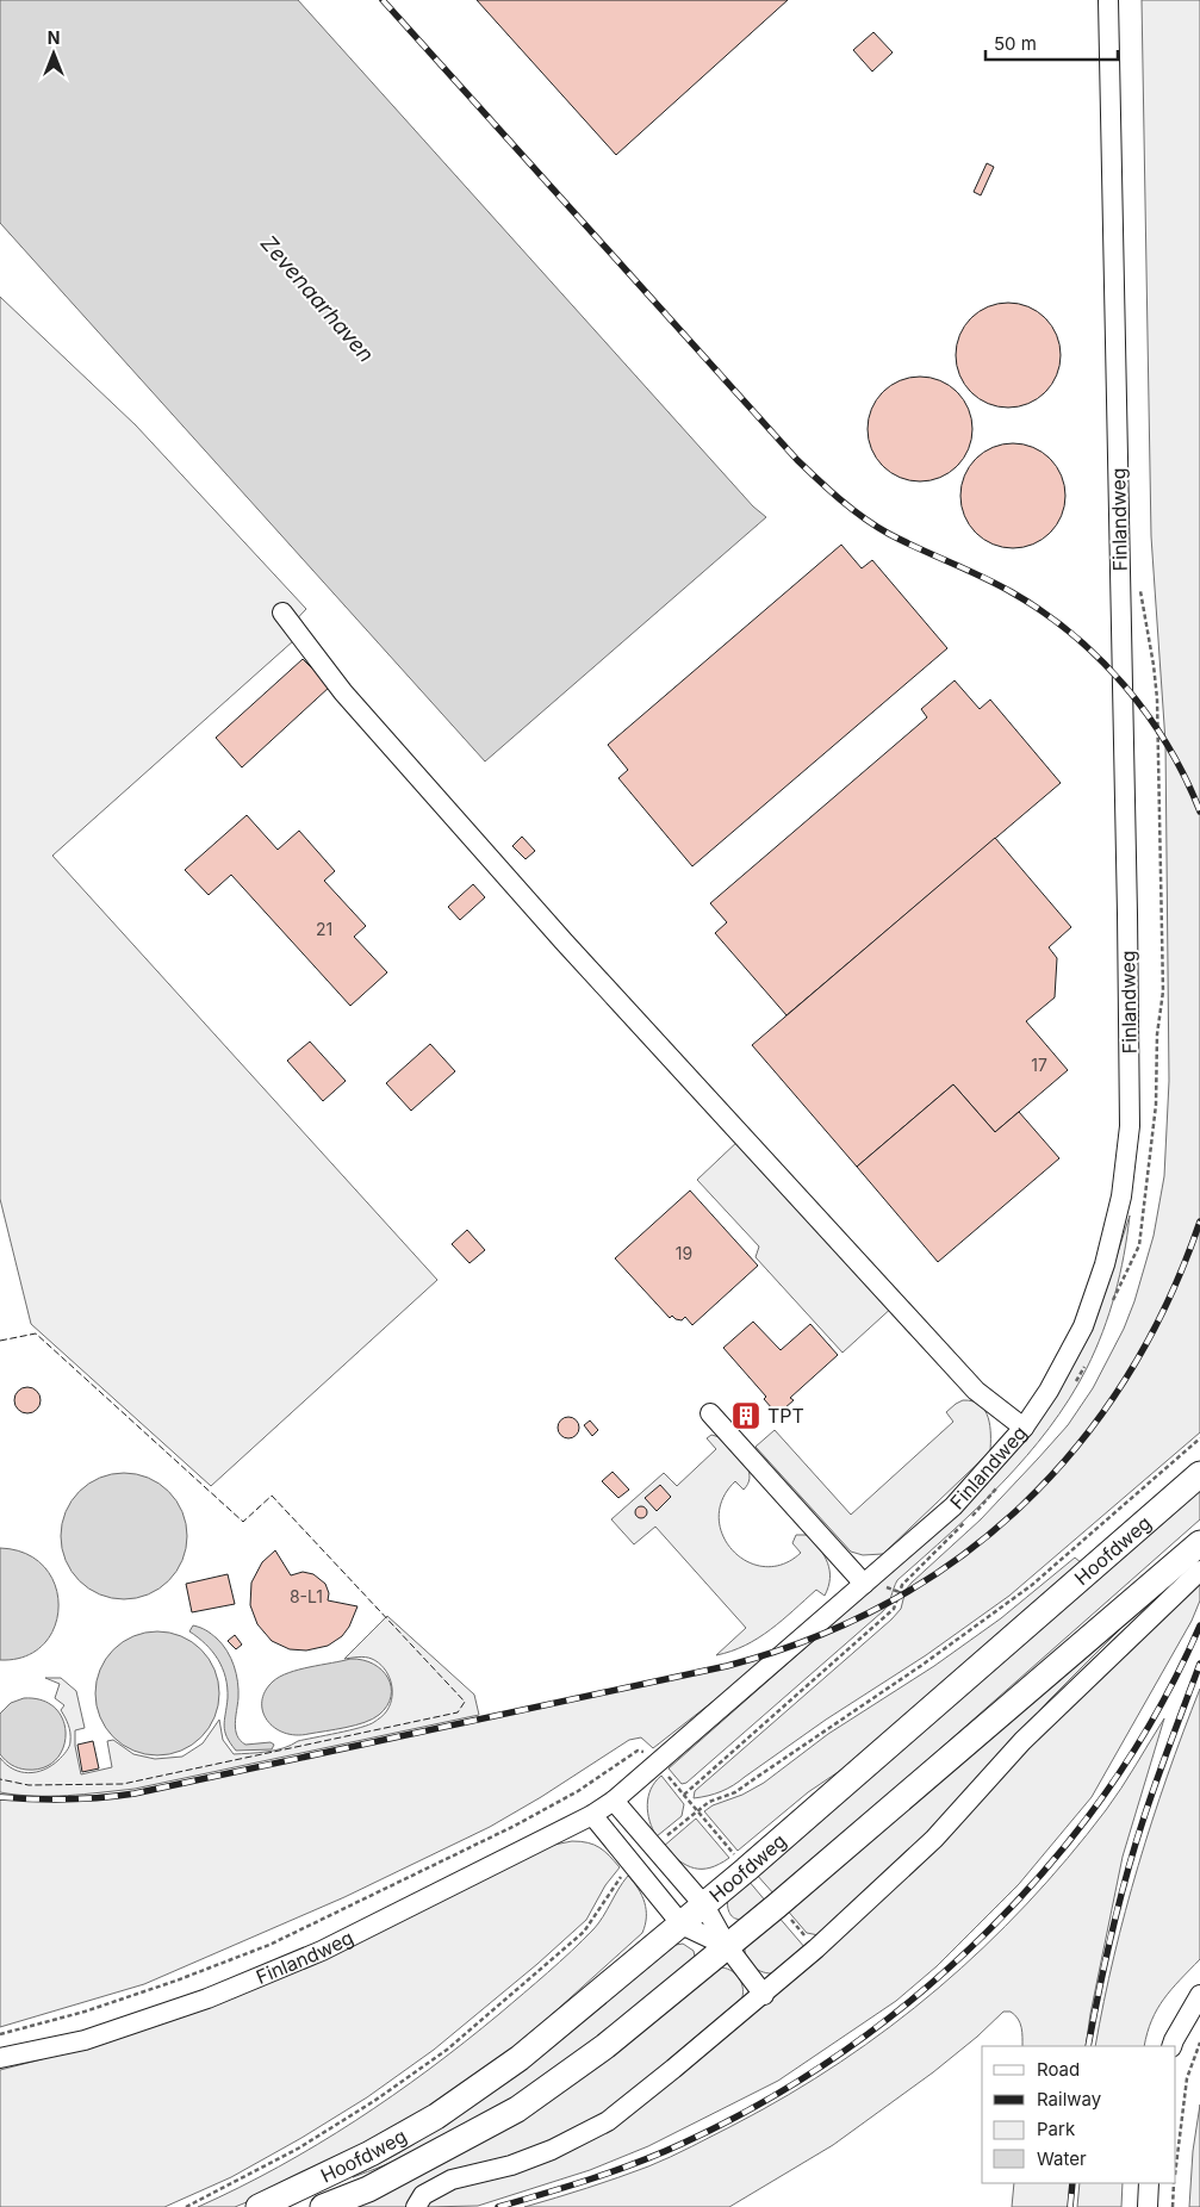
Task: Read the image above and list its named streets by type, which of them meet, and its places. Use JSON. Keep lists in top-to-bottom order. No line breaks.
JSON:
{"streets":{"main road":["Hoofdweg"],"street":["Finlandweg"]},"water":["Zevenaarhaven"],"places":{"building":["TPT"]},"house_numbers":["21","17","19","8-L1"],"legend":["Road","Railway","Park","Water"],"scale_bar":"50 m","north":"top"}
